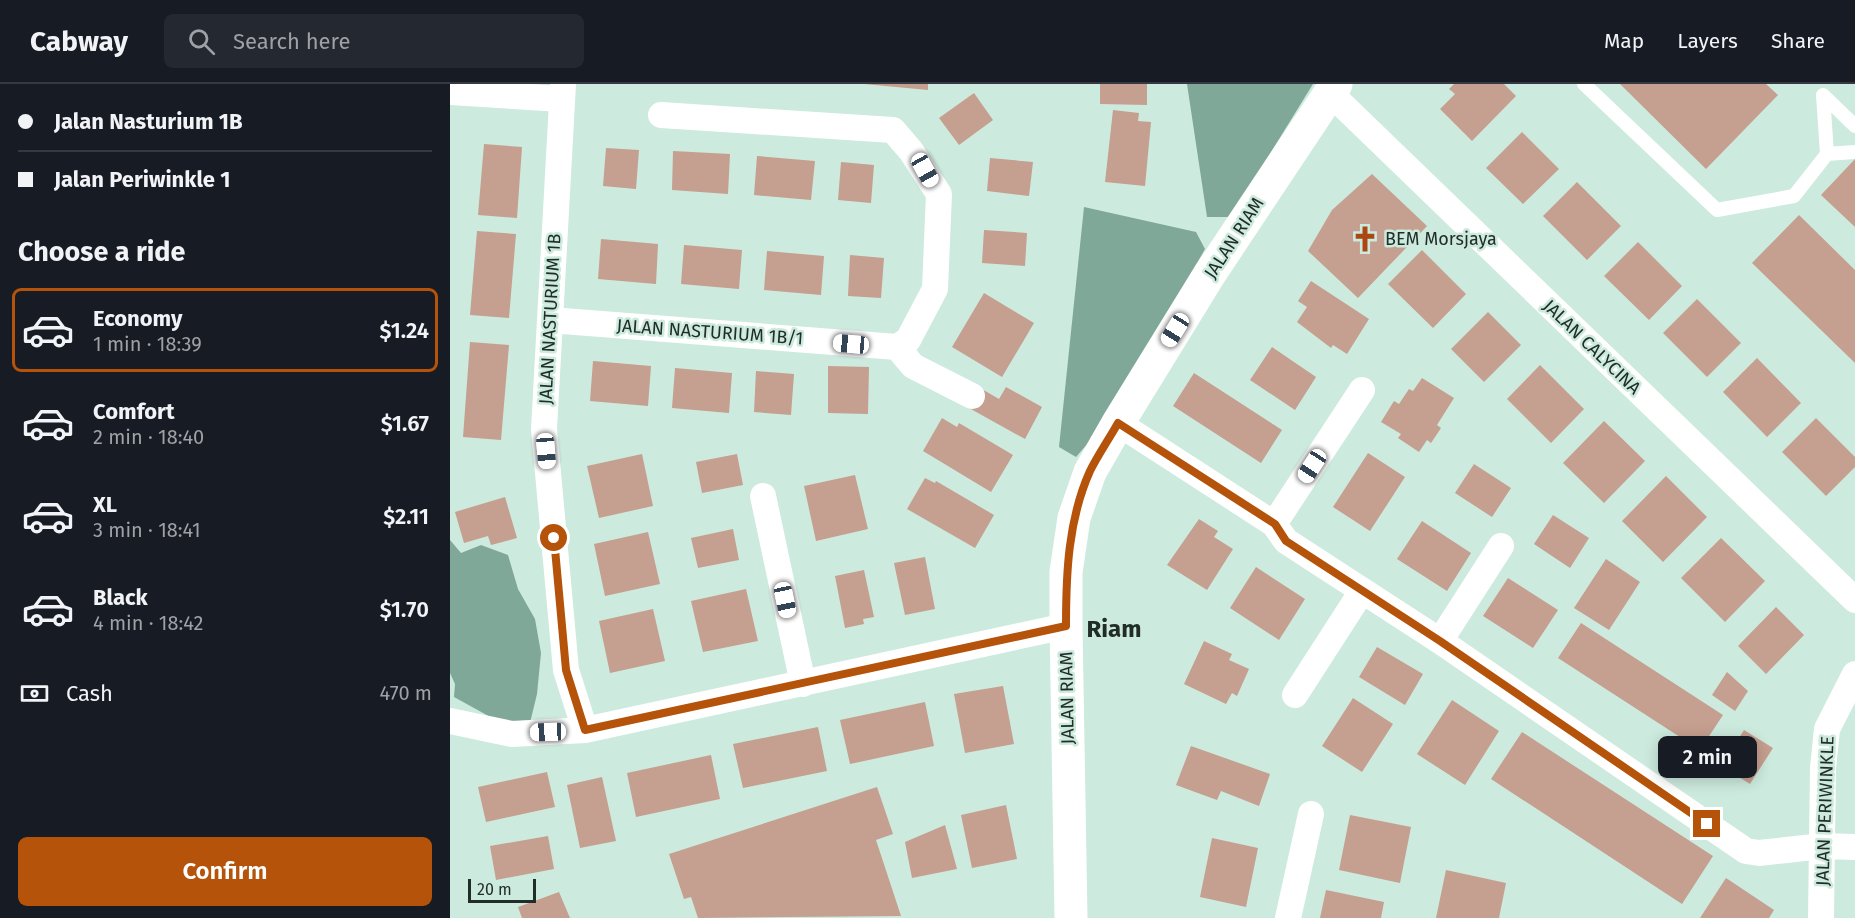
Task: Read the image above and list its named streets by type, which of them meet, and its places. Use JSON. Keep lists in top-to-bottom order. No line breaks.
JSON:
{"streets":{"main road":["JALAN RIAM"],"street":["JALAN NASTURIUM 1B","JALAN NASTURIUM 1B/1","JALAN CALYCINA","JALAN PERIWINKLE"]},"crossings":[["JALAN RIAM","JALAN CALYCINA"],["JALAN NASTURIUM 1B","JALAN NASTURIUM 1B/1"]],"districts":["Riam"],"places":{"church":["BEM Morsjaya"]},"scale_bar":"20 m","page":{"header":"Cabway","search":"Search here","nav":["Map","Layers","Share"],"banner":["Jalan Nasturium 1B","Jalan Periwinkle 1"],"heading":"Choose a ride","list":[{"name":"Economy","note":"1 min · 18:39","value":"$1.24"},{"name":"Comfort","note":"2 min · 18:40","value":"$1.67"},{"name":"XL","note":"3 min · 18:41","value":"$2.11"},{"name":"Black","note":"4 min · 18:42","value":"$1.70"}],"pay":["Cash","470 m"],"bubble":"2 min","buttons":"Confirm","scale":"20 m"}}
